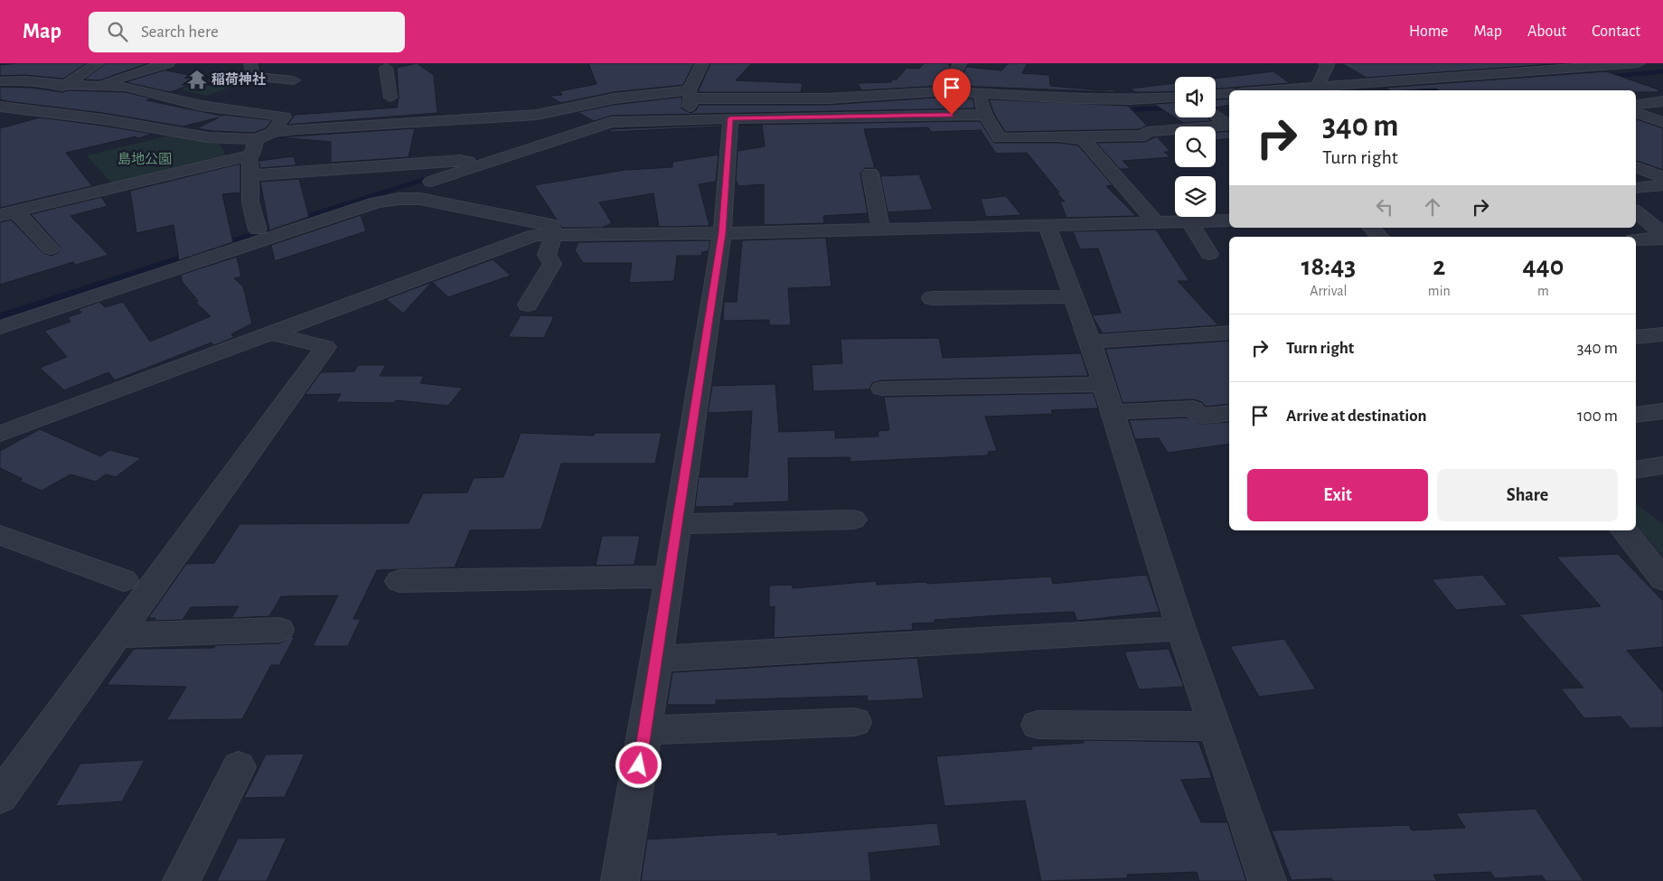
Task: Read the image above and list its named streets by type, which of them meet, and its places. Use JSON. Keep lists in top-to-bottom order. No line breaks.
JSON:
{"parks":["島地公園"],"places":{"temple":["稲荷神社"]},"page":{"header":"Map","search":"Search here","nav":["Home","Map","About","Contact"],"turn":["340 m","Turn right"],"eta":["18:43","Arrival","2","min","440","m"],"list":[{"name":"Turn right","value":"340 m"},{"name":"Arrive at destination","value":"100 m"}],"buttons":["Exit","Share"]}}
